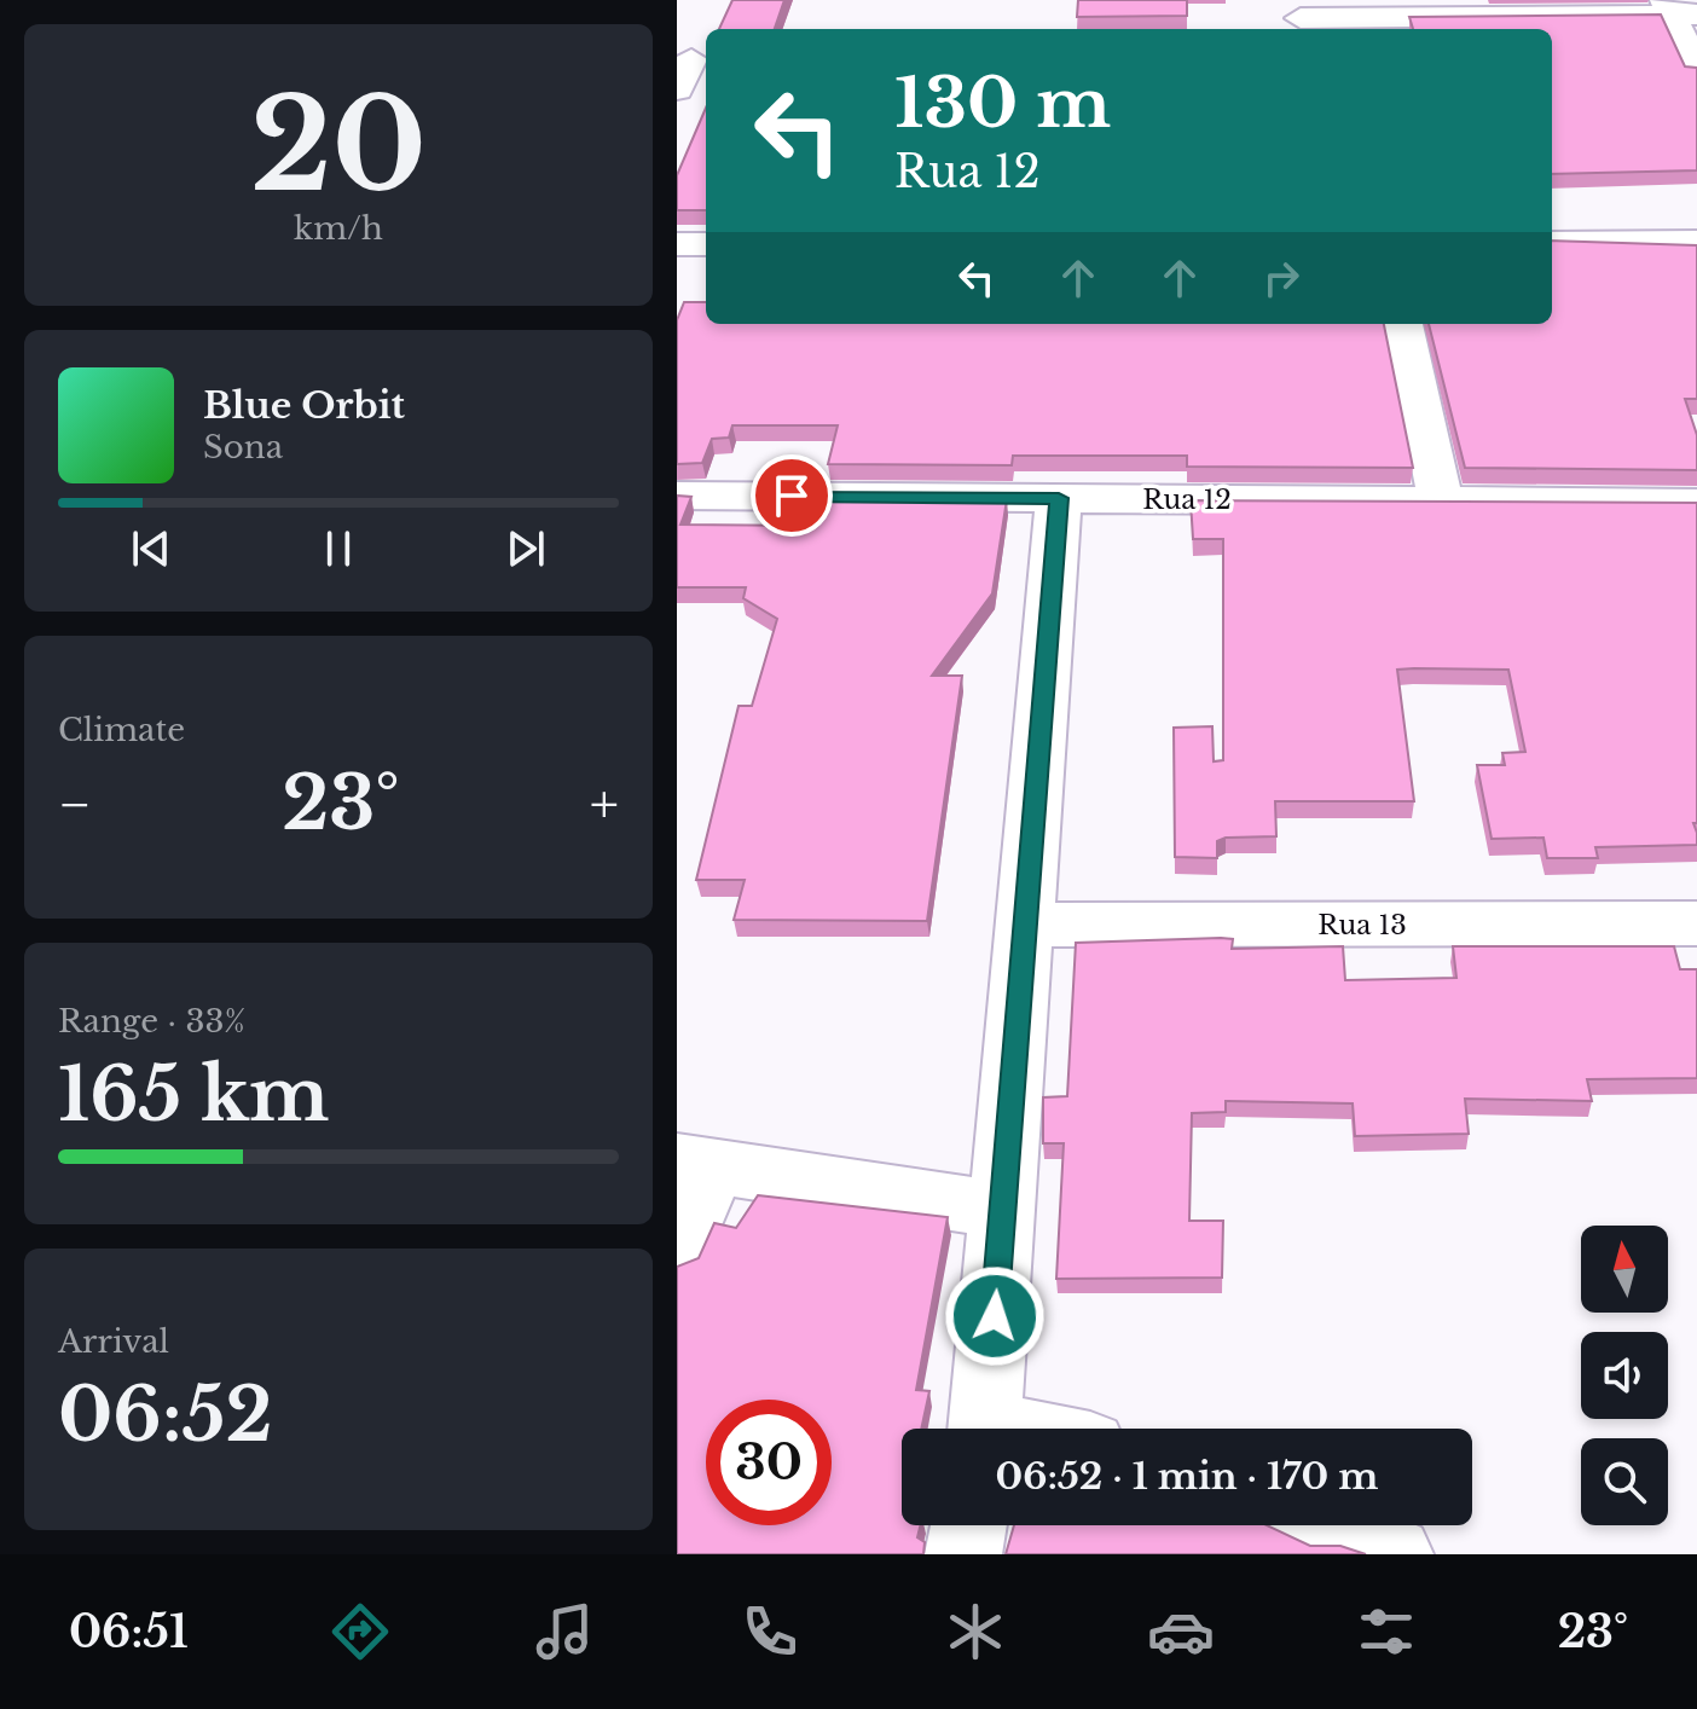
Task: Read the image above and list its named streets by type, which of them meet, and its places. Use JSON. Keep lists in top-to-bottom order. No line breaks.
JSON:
{"streets":{"street":["Rua 12","Rua 13"]},"north":"top","page":{"tile":[["20","km/h"],"Climate",["Range · 33%","165 km"],["Arrival","06:52"]],"turn":["130 m","Rua 12"],"song":["Blue Orbit","Sona"],"heat":["−","23°","+"],"limit":"30","trip":"06:52 · 1 min · 170 m","tabs":["06:51","23°"]}}
